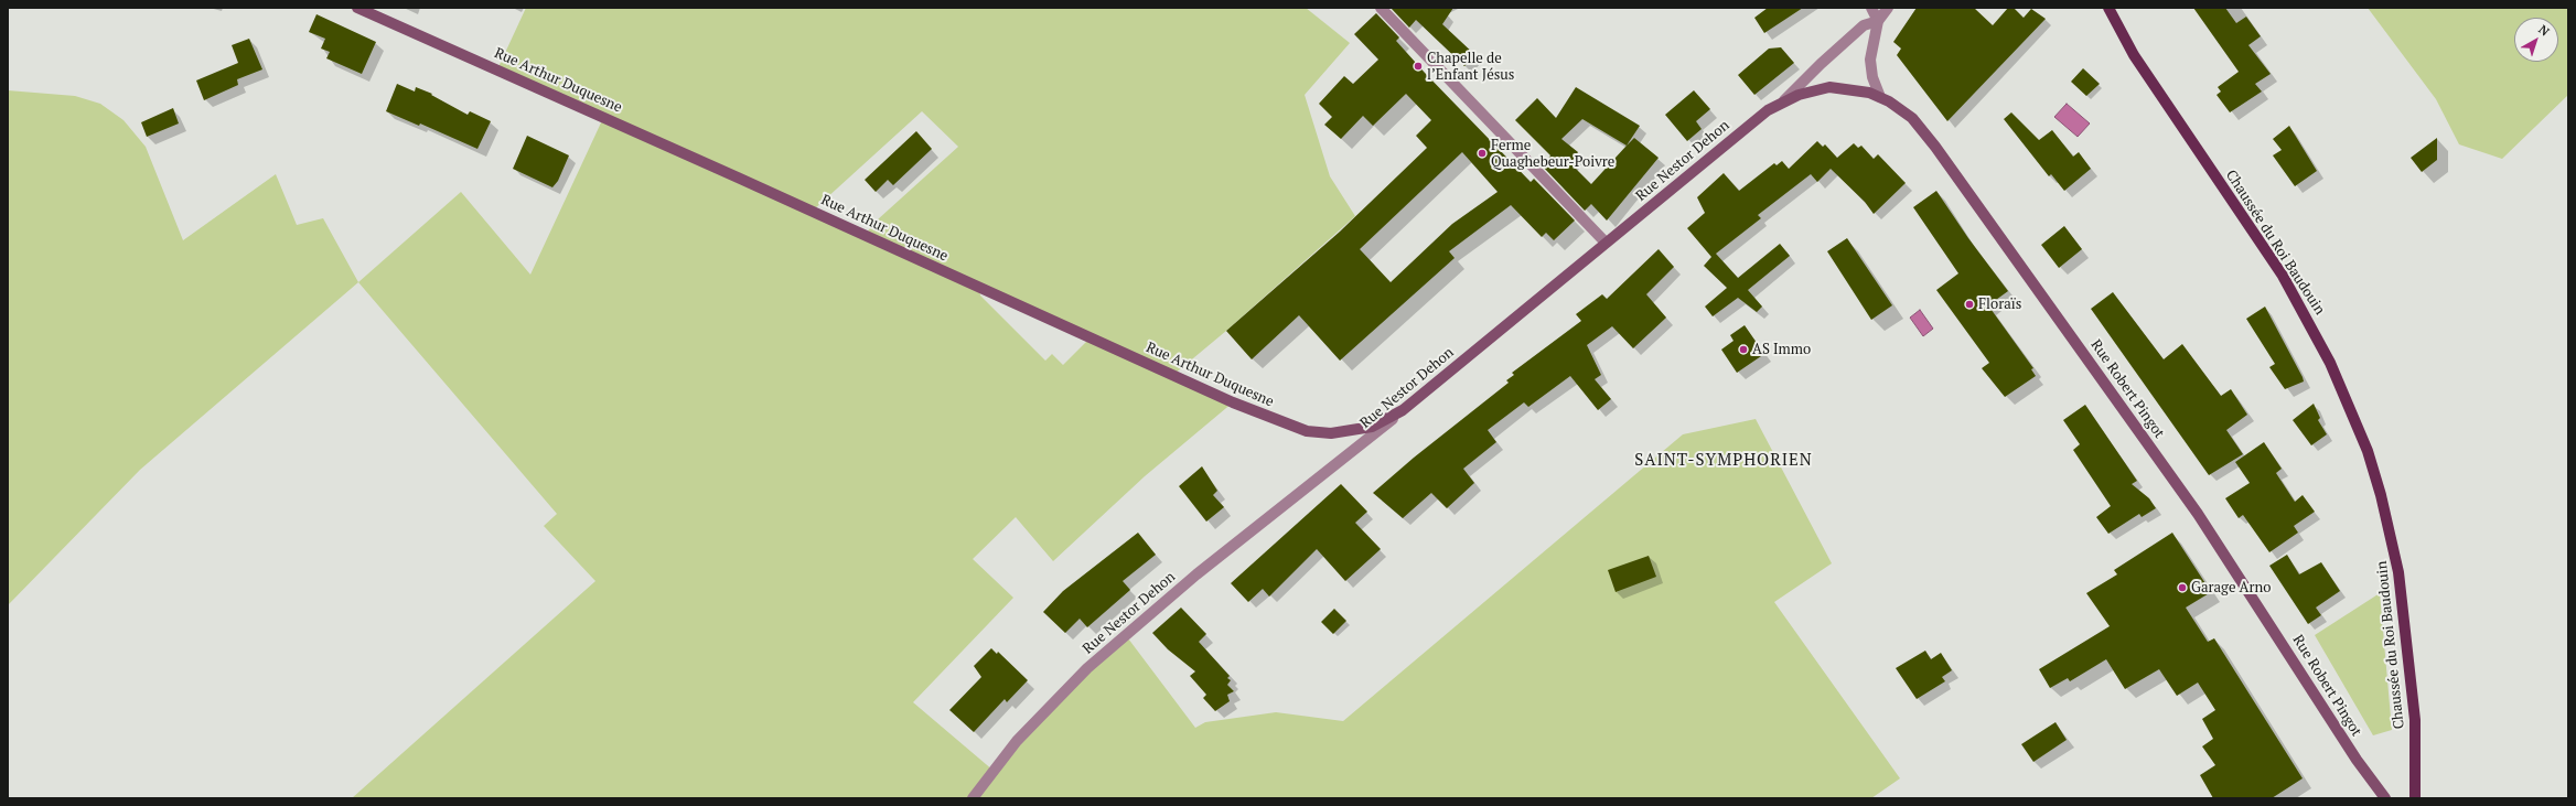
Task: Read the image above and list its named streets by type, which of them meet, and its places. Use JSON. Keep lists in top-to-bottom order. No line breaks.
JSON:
{"streets":{"main road":["Rue Arthur Duquesne","Rue Nestor Dehon","Chaussée du Roi Baudouin","Rue Robert Pingot"]},"crossings":[["Rue Arthur Duquesne","Rue Nestor Dehon"],["Rue Nestor Dehon","Rue Robert Pingot"]],"districts":["SAINT-SYMPHORIEN"],"places":["Chapelle de l’Enfant Jésus","Ferme Quaghebeur-Poivre","Floraïs","AS Immo","Garage Arno"],"north":"top right"}
